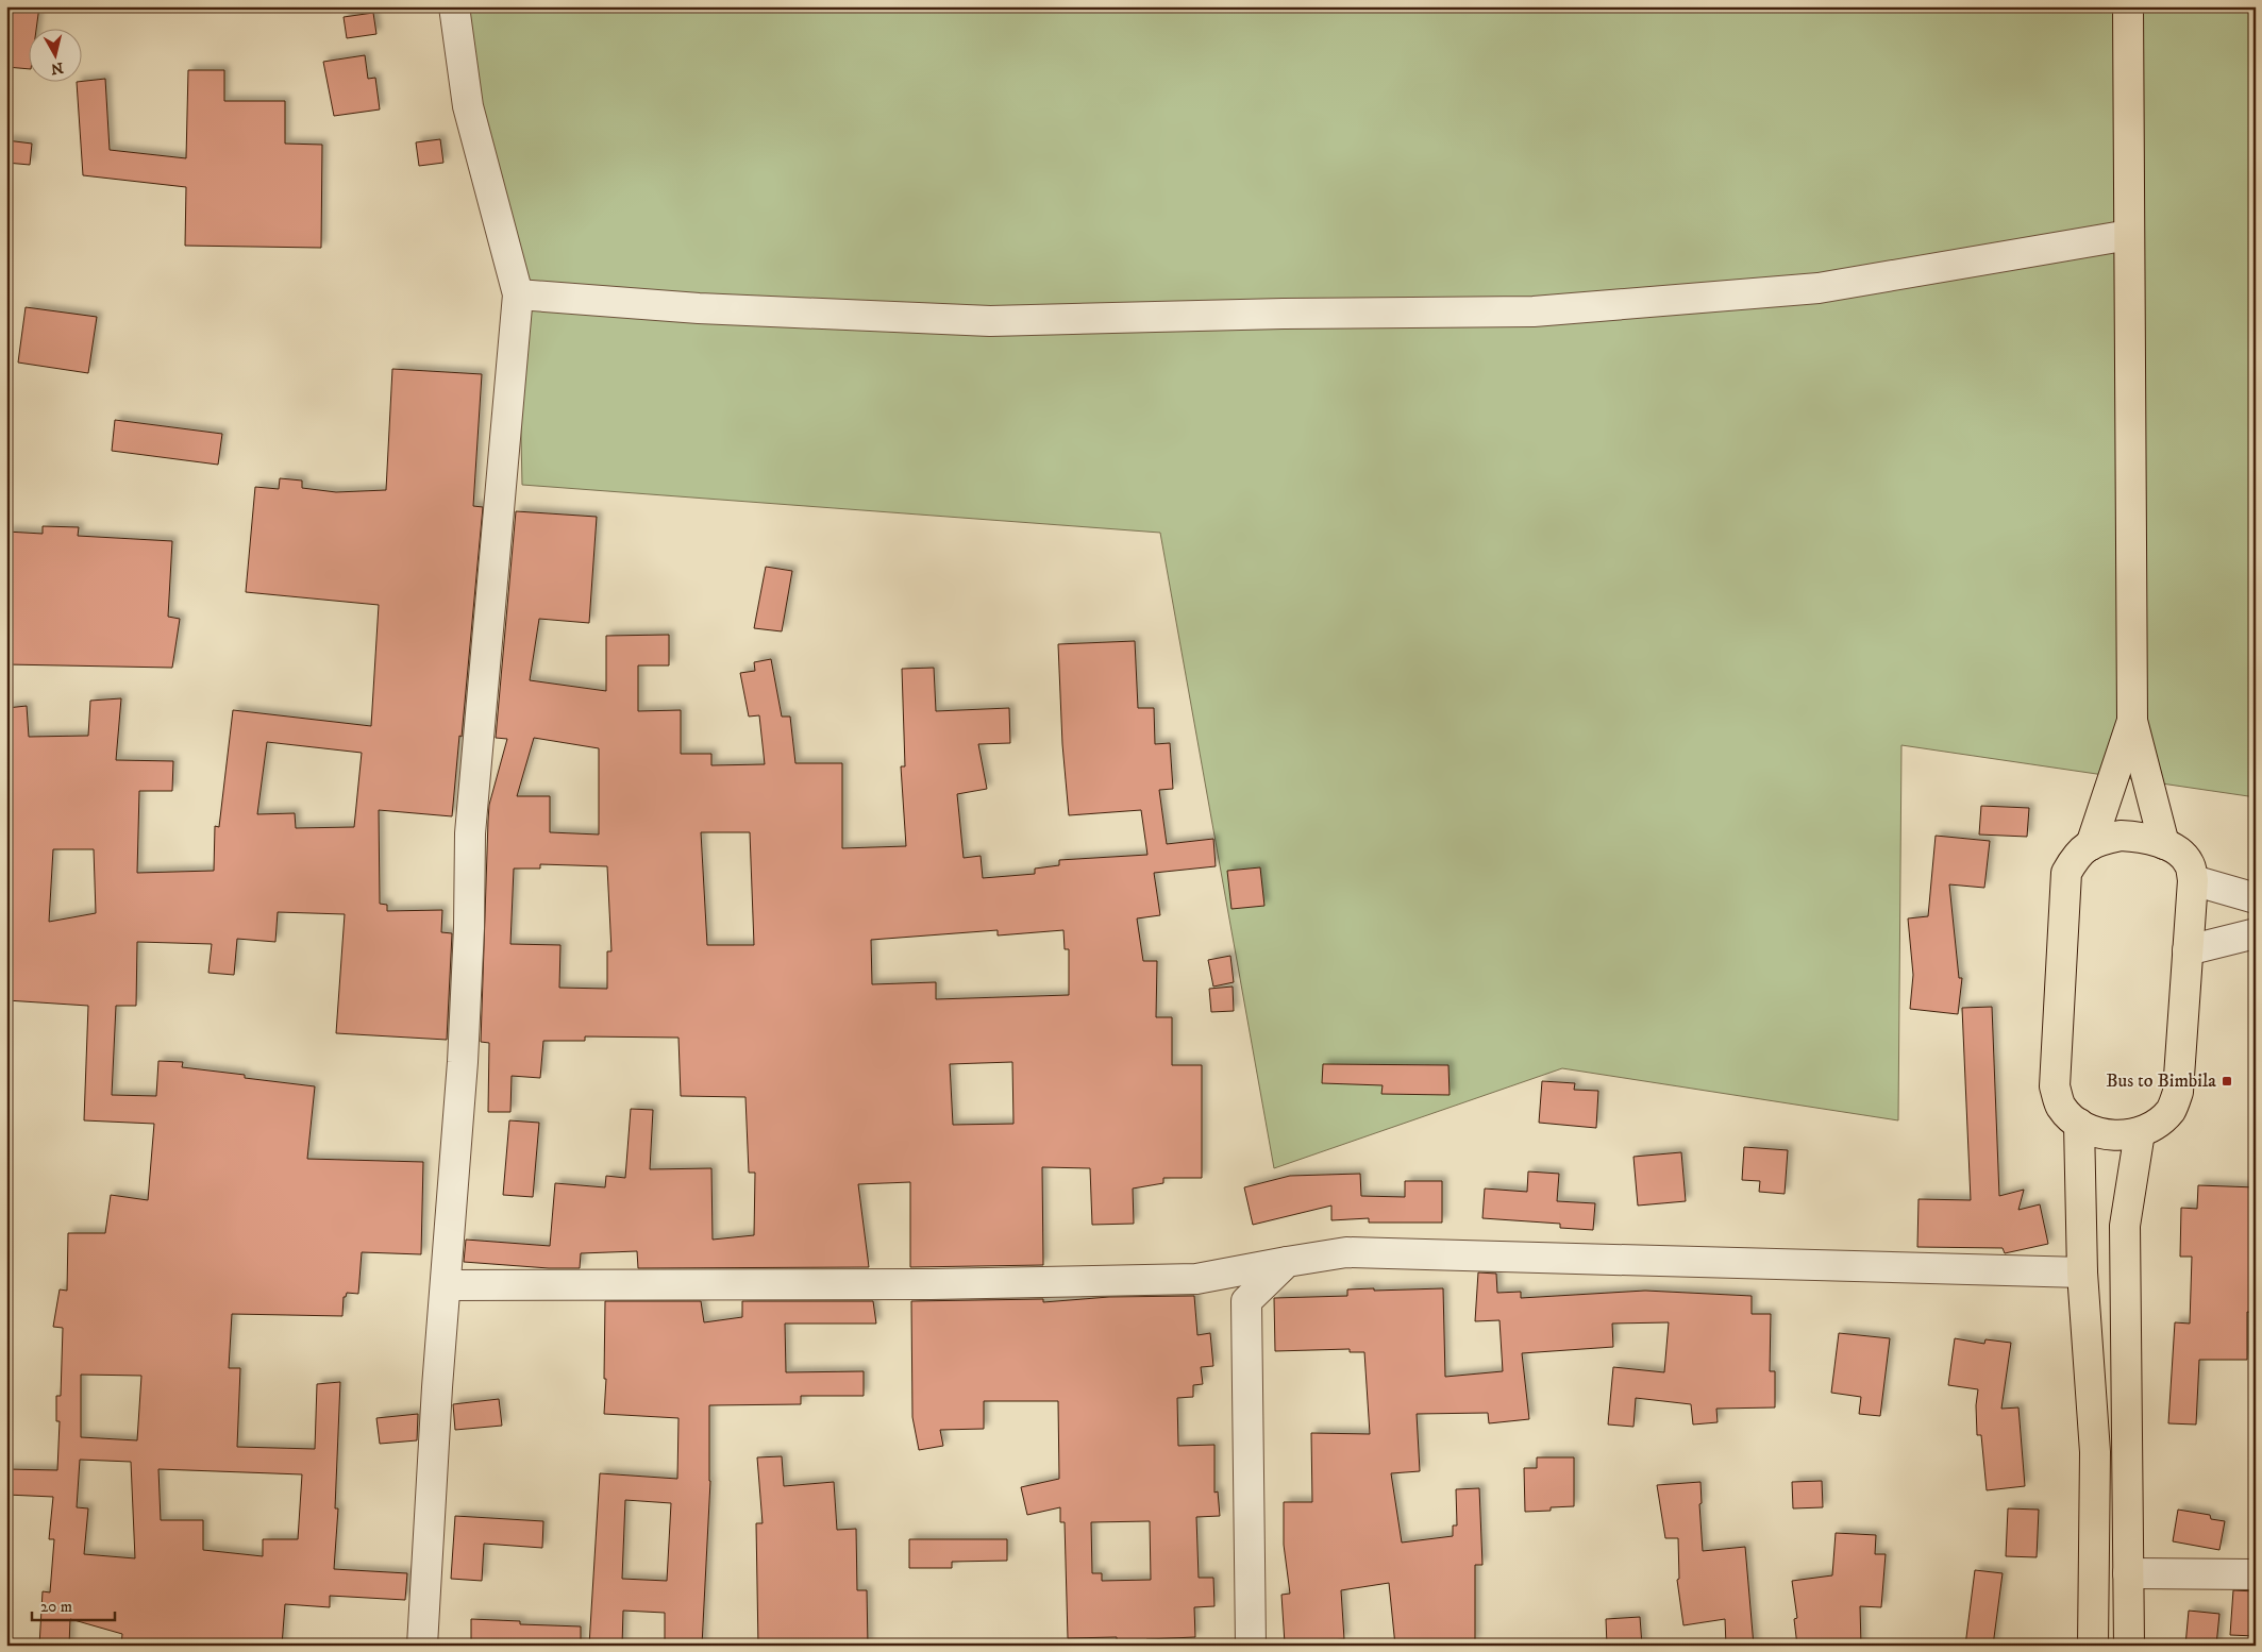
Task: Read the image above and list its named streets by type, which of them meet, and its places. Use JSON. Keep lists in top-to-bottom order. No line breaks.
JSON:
{"places":{"transit":["Bus to Bimbila"]},"scale_bar":"20 m","north":"bottom"}
